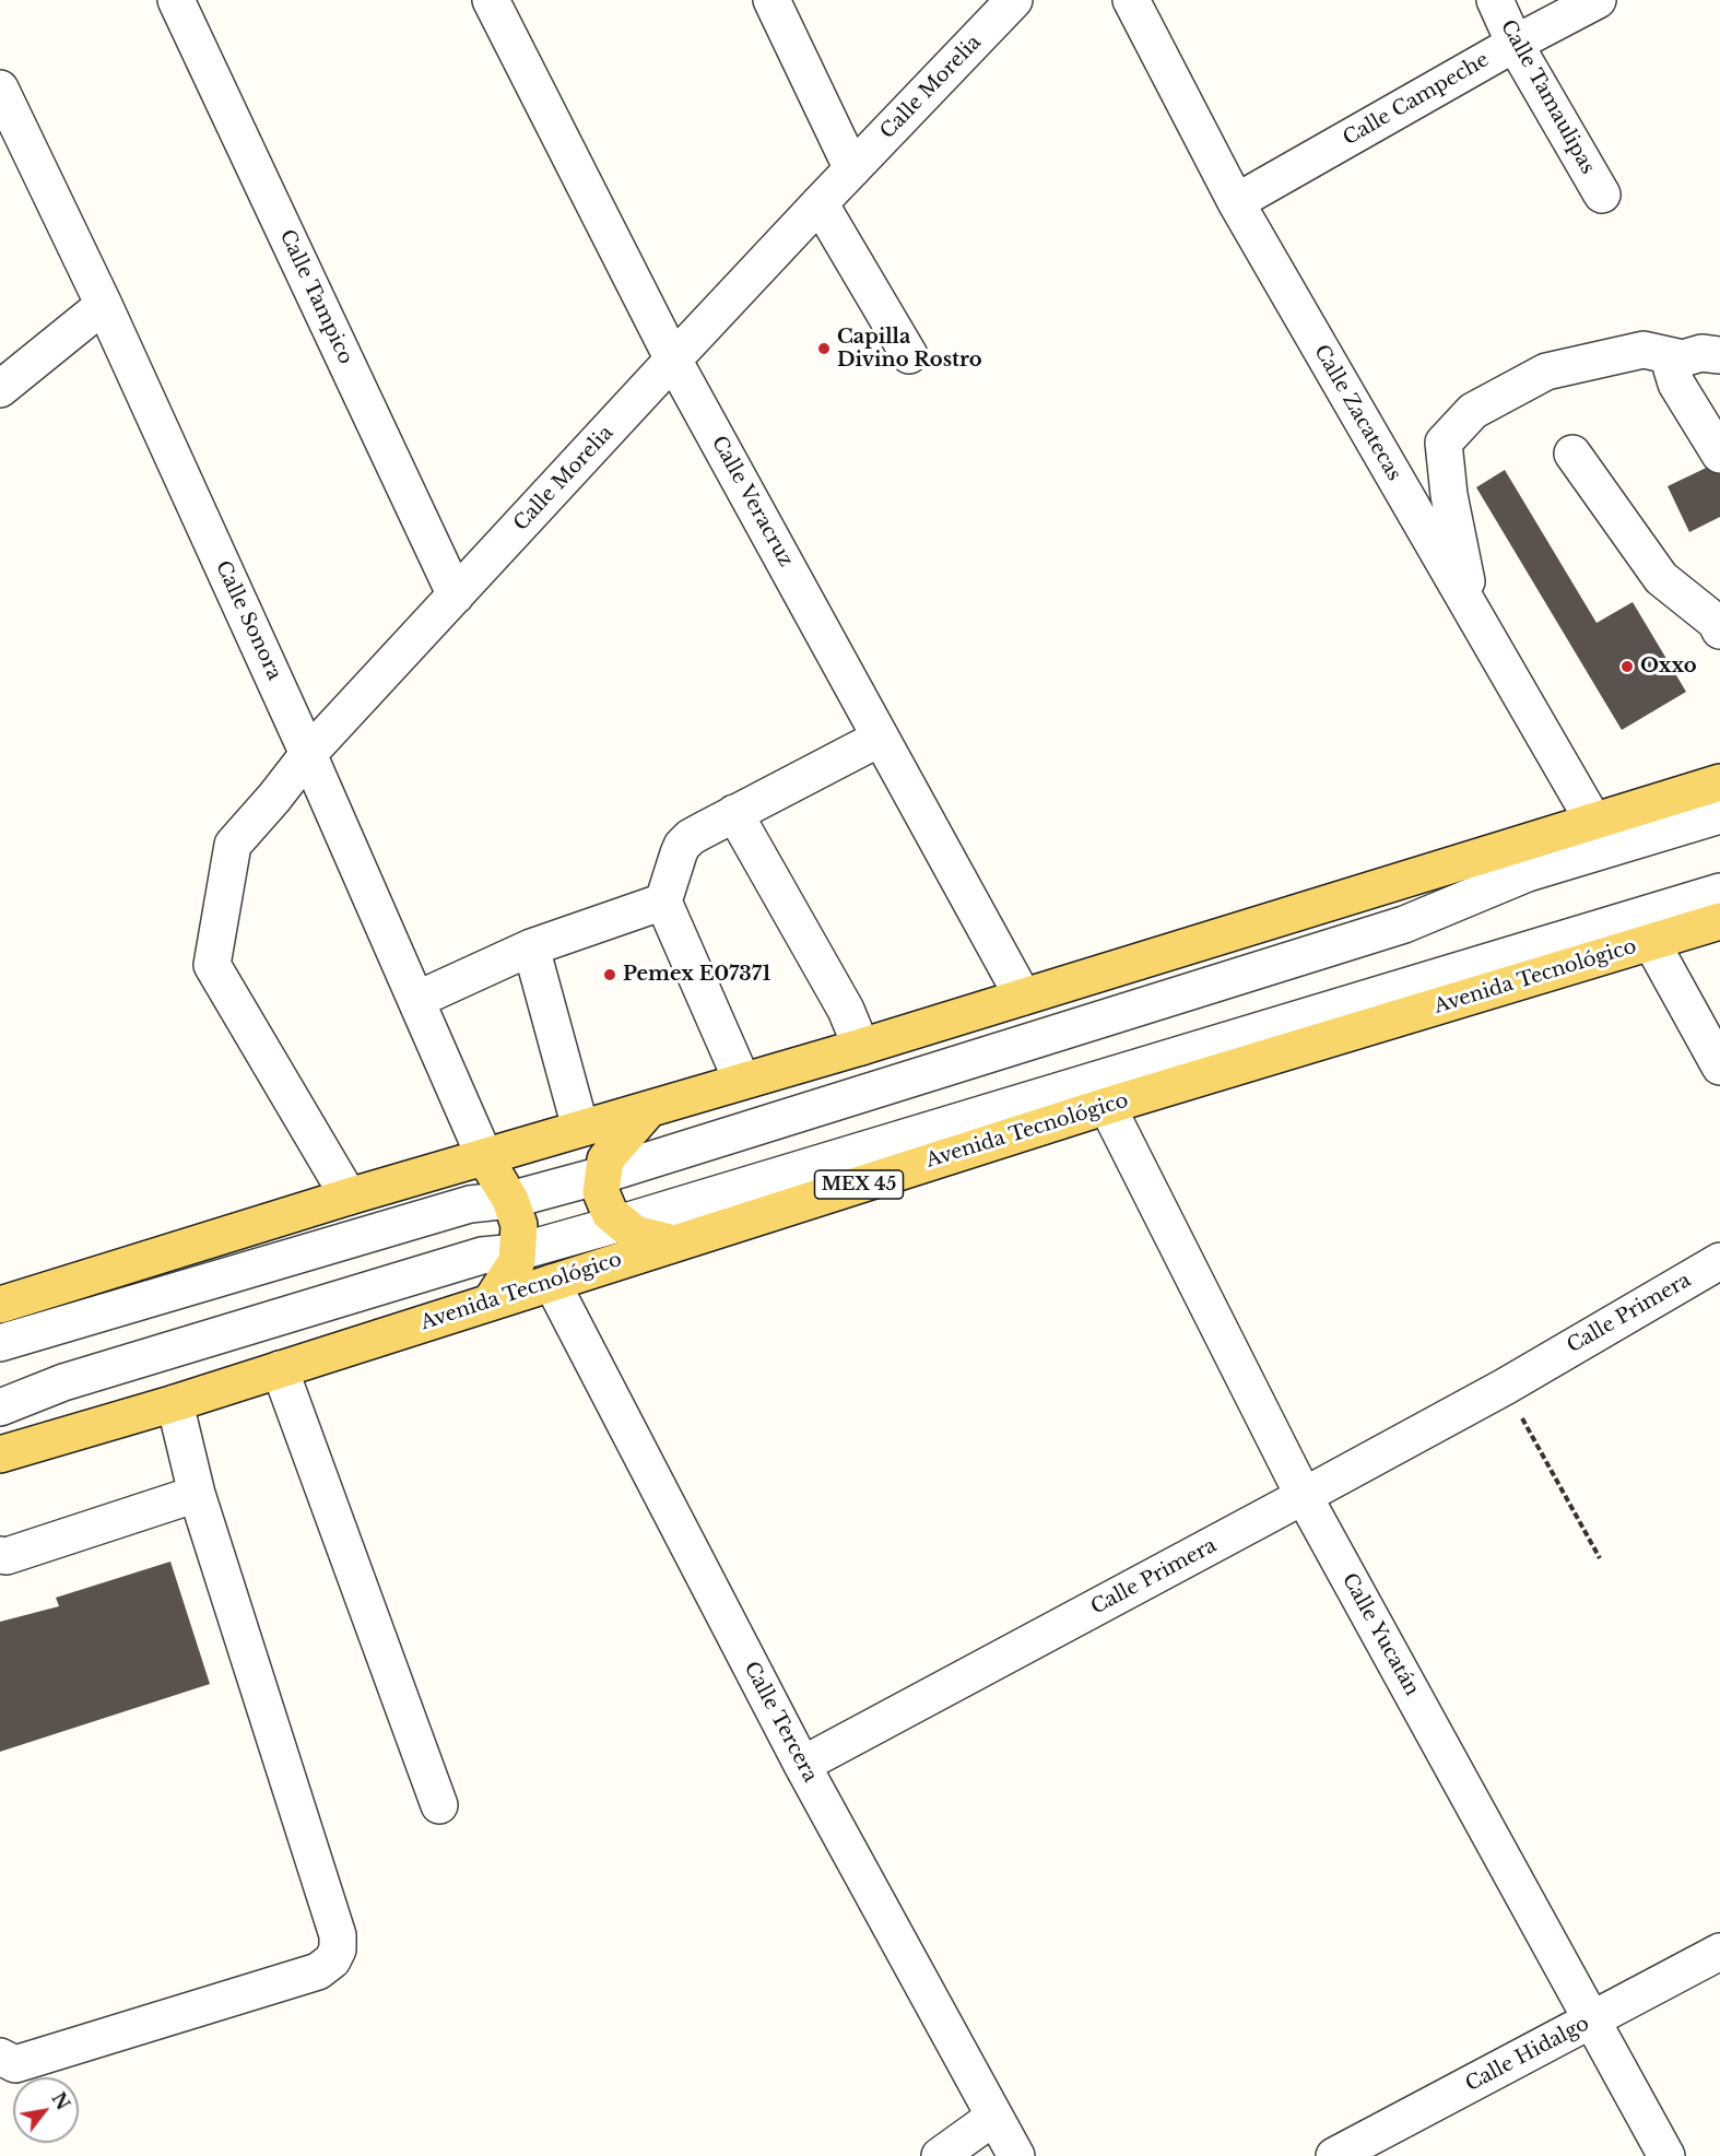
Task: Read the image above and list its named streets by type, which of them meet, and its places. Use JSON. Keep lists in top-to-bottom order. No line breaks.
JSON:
{"streets":{"main road":["Avenida Tecnológico","MEX 45"],"street":["Calle Morelia","Calle Tamaulipas","Calle Campeche","Calle Tampico","Calle Zacatecas","Calle Veracruz","Calle Sonora","Calle Primera","Calle Yucatán","Calle Tercera","Calle Hidalgo"]},"crossings":[["Calle Morelia","Calle Tampico"],["Calle Morelia","Calle Veracruz"],["Calle Morelia","Calle Sonora"],["Calle Tamaulipas","Calle Campeche"],["Calle Campeche","Calle Zacatecas"],["Avenida Tecnológico","Calle Yucatán"],["Avenida Tecnológico","Calle Tercera"],["Calle Primera","Calle Yucatán"],["Calle Primera","Calle Tercera"],["Calle Yucatán","Calle Hidalgo"]],"places":["Capilla Divino Rostro","Oxxo","Pemex E07371"],"north":"top right"}
